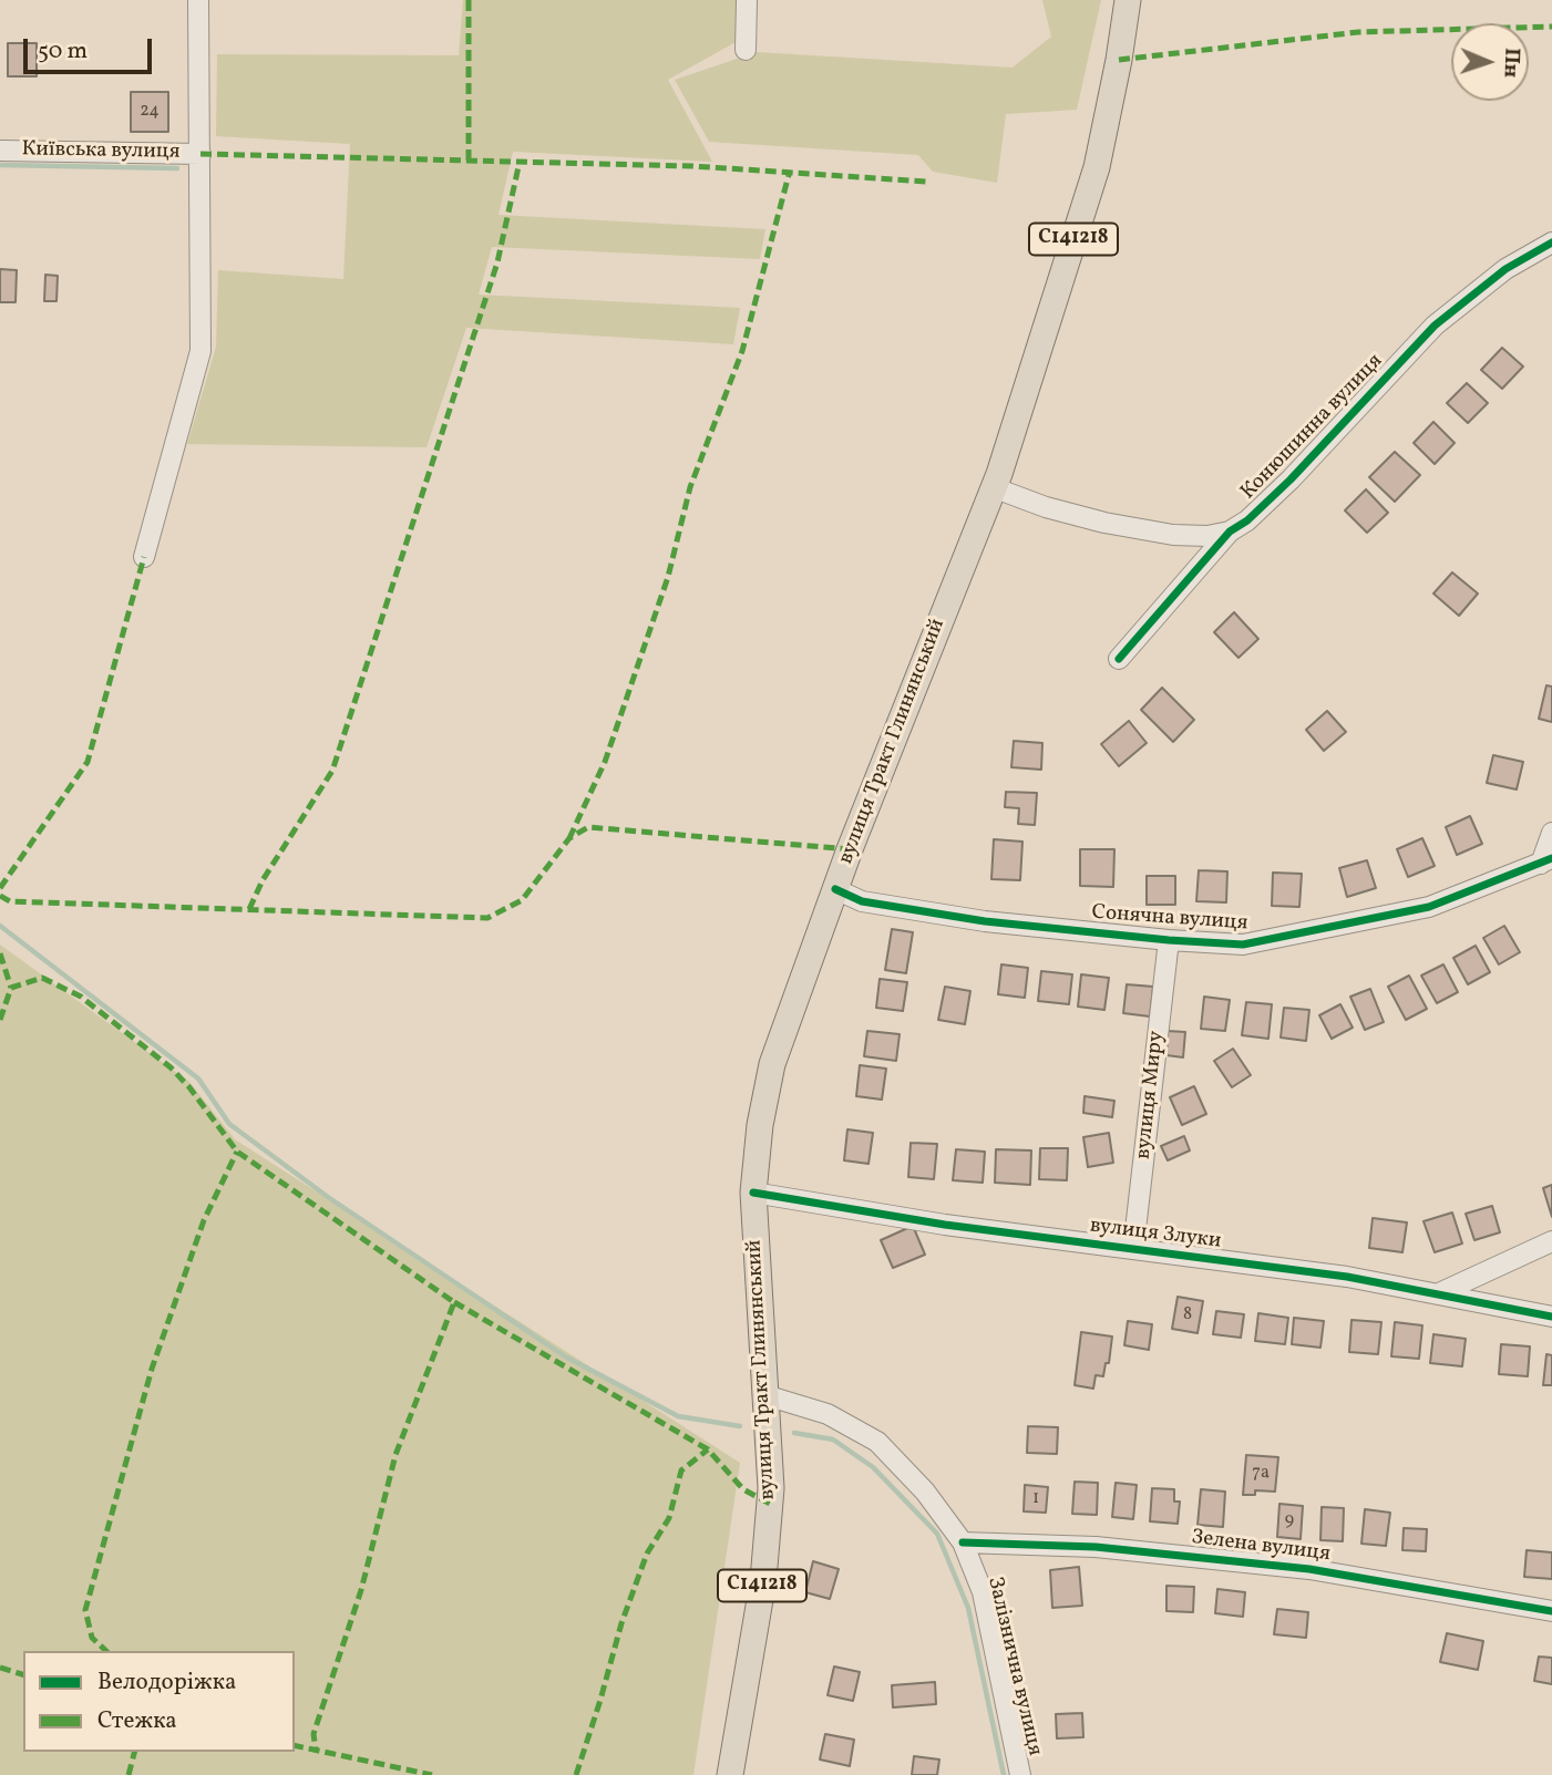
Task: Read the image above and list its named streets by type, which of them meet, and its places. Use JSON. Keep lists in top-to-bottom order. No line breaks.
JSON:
{"streets":{"main road":["С141218","вулиця Тракт Глинянський"],"street":["Київська вулиця","Конюшинна вулиця","Сонячна вулиця","вулиця Миру","вулиця Злуки","Зелена вулиця","Залізнична вулиця"]},"crossings":[["вулиця Тракт Глинянський","Сонячна вулиця"],["вулиця Тракт Глинянський","вулиця Злуки"],["вулиця Тракт Глинянський","Залізнична вулиця"],["Сонячна вулиця","вулиця Миру"],["вулиця Миру","вулиця Злуки"],["Зелена вулиця","Залізнична вулиця"]],"house_numbers":["24","8","7а","1","9"],"legend":["Велодоріжка","Стежка"],"scale_bar":"50 m","north":"right"}
